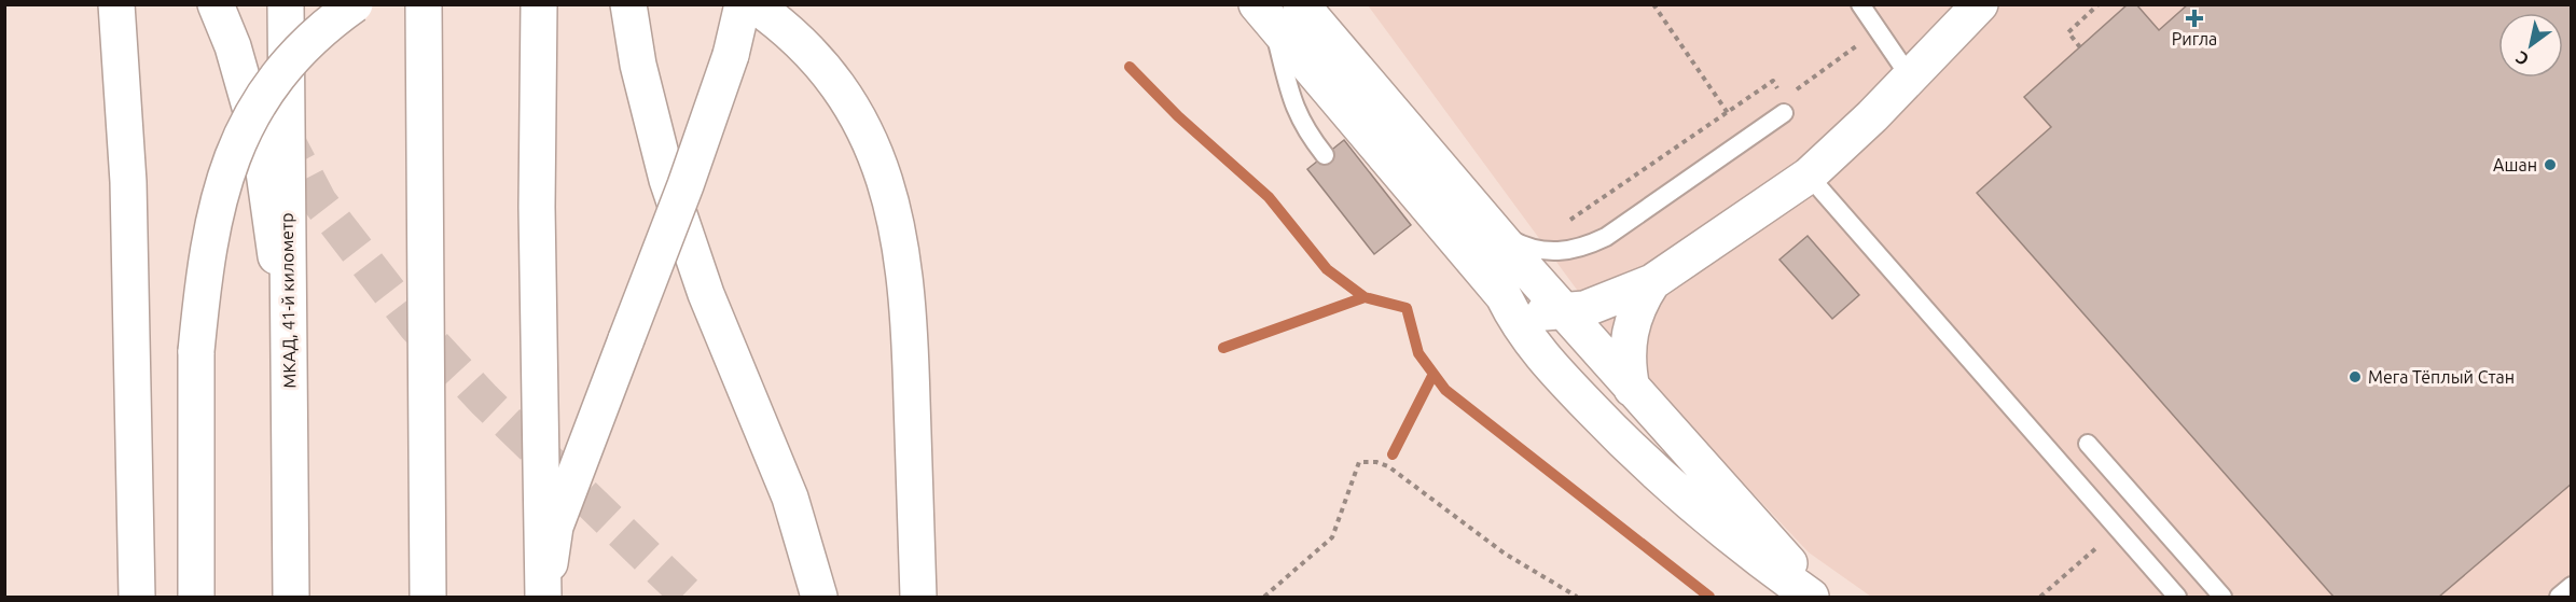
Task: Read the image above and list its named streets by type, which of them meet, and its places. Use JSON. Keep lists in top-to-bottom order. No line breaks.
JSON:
{"streets":{"main road":["МКАД, 41-й километр"]},"places":{"health":["Ригла"],"other":["Ашан","Мега Тёплый Cтан"]},"north":"bottom left"}
